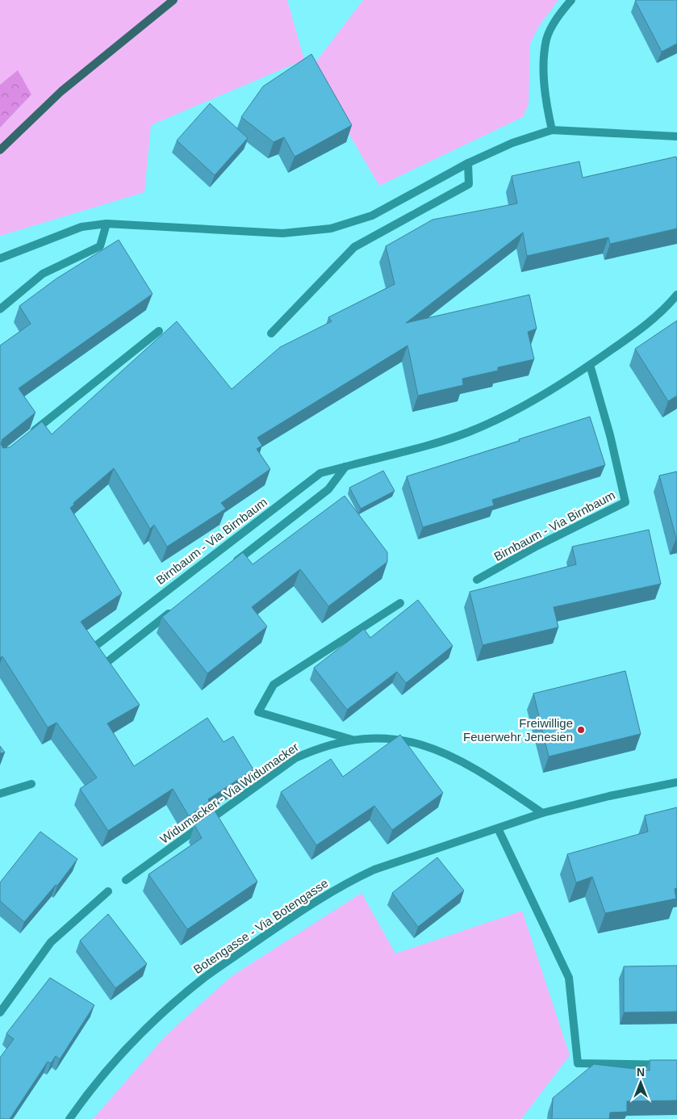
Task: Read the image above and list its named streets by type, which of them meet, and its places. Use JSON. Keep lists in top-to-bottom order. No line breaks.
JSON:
{"streets":{"street":["Birnbaum - Via Birnbaum","Widumacker - Via Widumacker","Botengasse - Via Botengasse"]},"crossings":[["Widumacker - Via Widumacker","Botengasse - Via Botengasse"]],"places":["Freiwillige Feuerwehr Jenesien"],"north":"top"}
